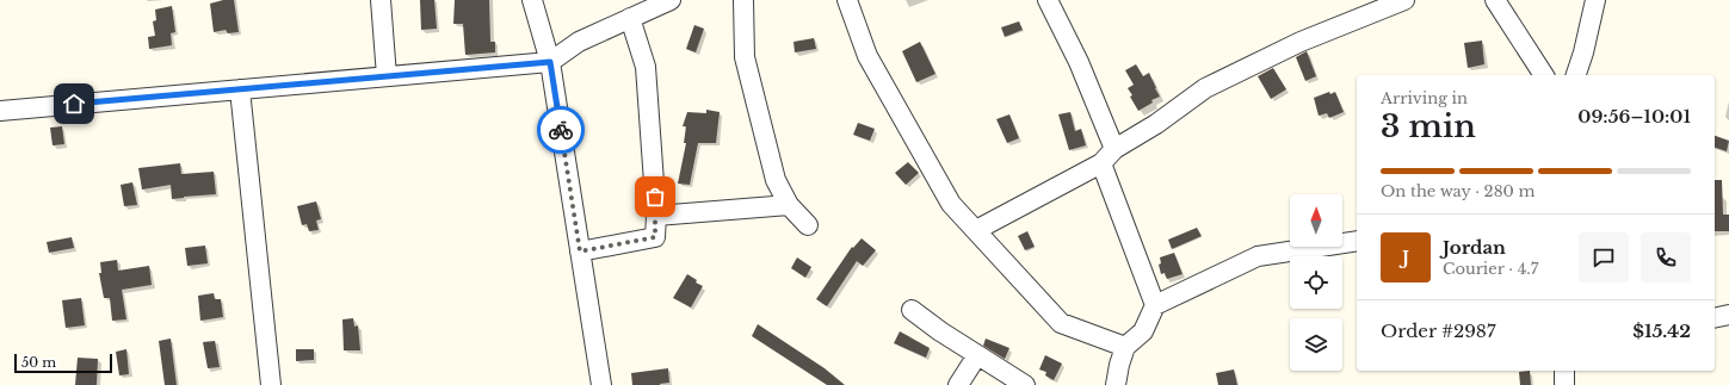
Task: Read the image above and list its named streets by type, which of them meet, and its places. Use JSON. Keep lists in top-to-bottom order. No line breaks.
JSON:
{"scale_bar":"50 m","north":"top","page":{"heading":["3 min","Arriving in","09:56–10:01"],"panel":["Jordan","Courier · 4.7","Order #2987","$15.42"],"bar":"On the way · 280 m","round":"J","scale":"50 m"}}
